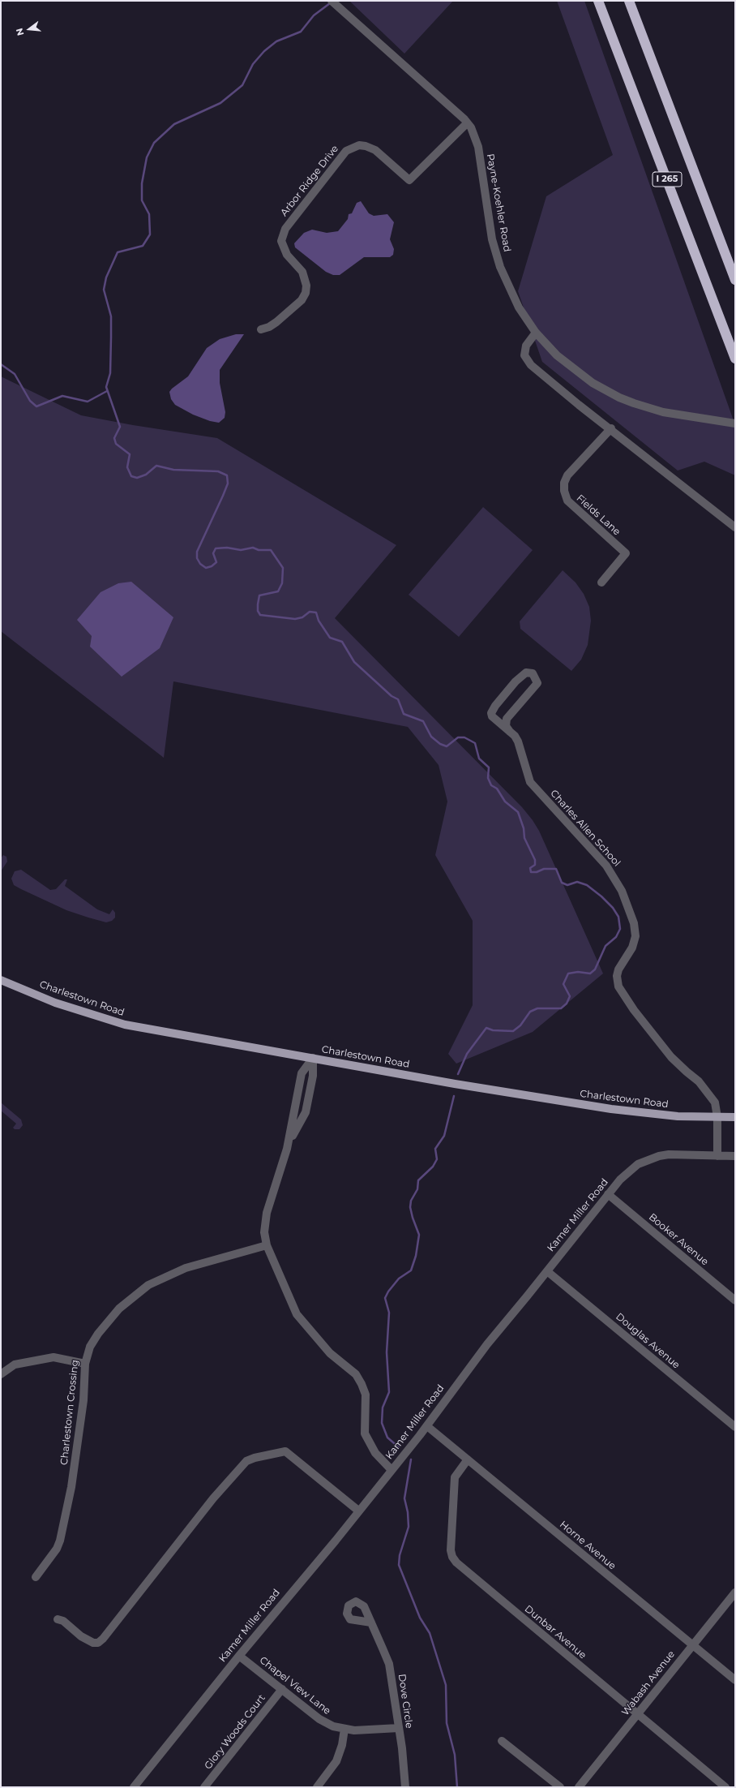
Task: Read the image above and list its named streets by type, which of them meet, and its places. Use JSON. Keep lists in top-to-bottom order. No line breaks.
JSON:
{"streets":{"highway":["I 265"],"main road":["Charlestown Road"],"street":["Arbor Ridge Drive","Payne-Koehler Road","Fields Lane","Charles Allen School","Kamer Miller Road","Booker Avenue","Douglas Avenue","Charlestown Crossing","Horne Avenue","Dunbar Avenue","Wabash Avenue","Chapel View Lane","Dove Circle","Glory Woods Court"]},"crossings":[["Arbor Ridge Drive","Payne-Koehler Road"],["Charles Allen School","Charlestown Road"],["Kamer Miller Road","Booker Avenue"],["Kamer Miller Road","Douglas Avenue"],["Kamer Miller Road","Horne Avenue"],["Kamer Miller Road","Chapel View Lane"],["Horne Avenue","Dunbar Avenue"],["Horne Avenue","Wabash Avenue"],["Dunbar Avenue","Wabash Avenue"],["Chapel View Lane","Dove Circle"],["Chapel View Lane","Glory Woods Court"]],"north":"left"}
